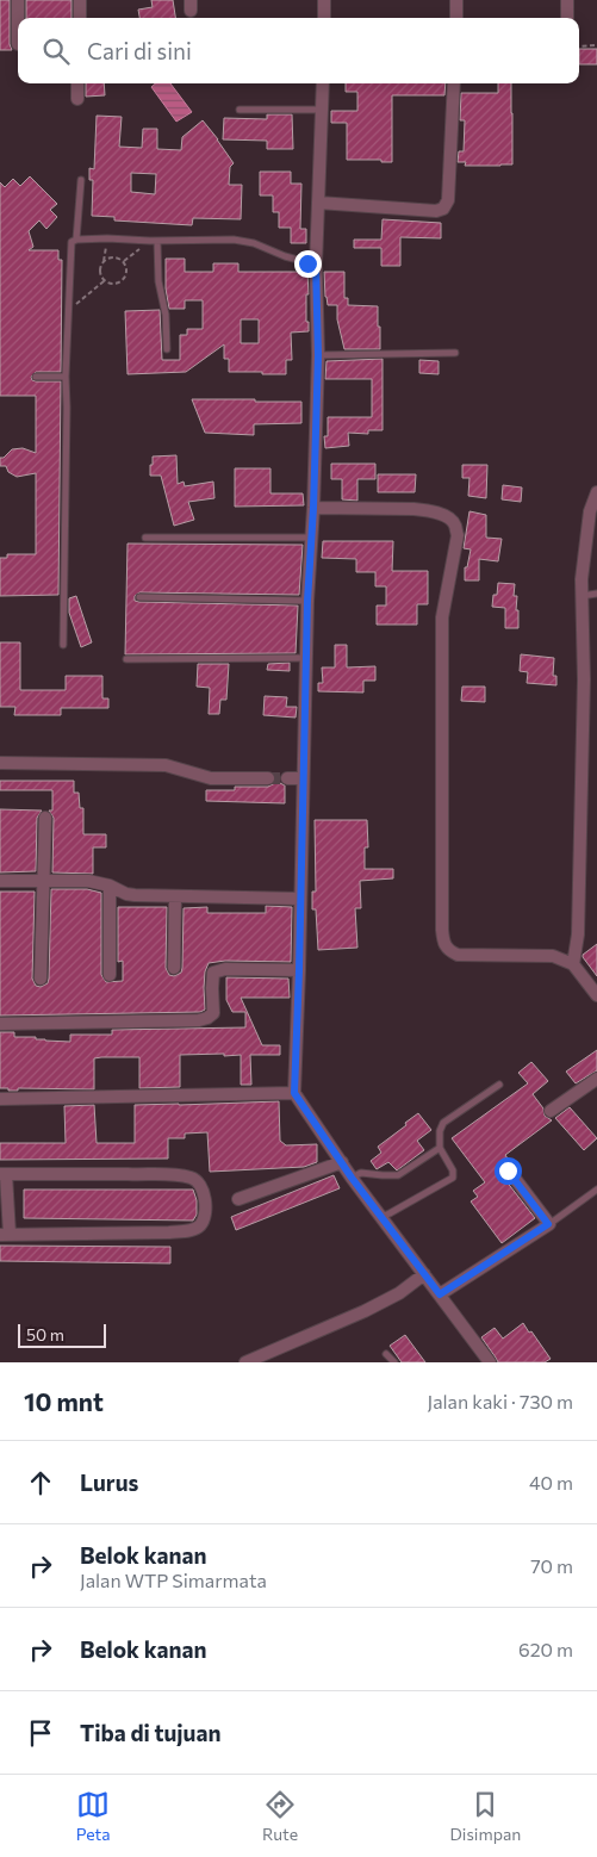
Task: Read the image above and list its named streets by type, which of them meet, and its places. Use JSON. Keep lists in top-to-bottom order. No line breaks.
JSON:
{"scale_bar":"50 m","page":{"search":"Cari di sini","scale":"50 m","heading":["10 mnt","Jalan kaki · 730 m"],"list":[["Lurus","40 m"],["Belok kanan","Jalan WTP Simarmata","70 m"],["Belok kanan","620 m"],"Tiba di tujuan"],"nav":["Peta","Rute","Disimpan"]}}
